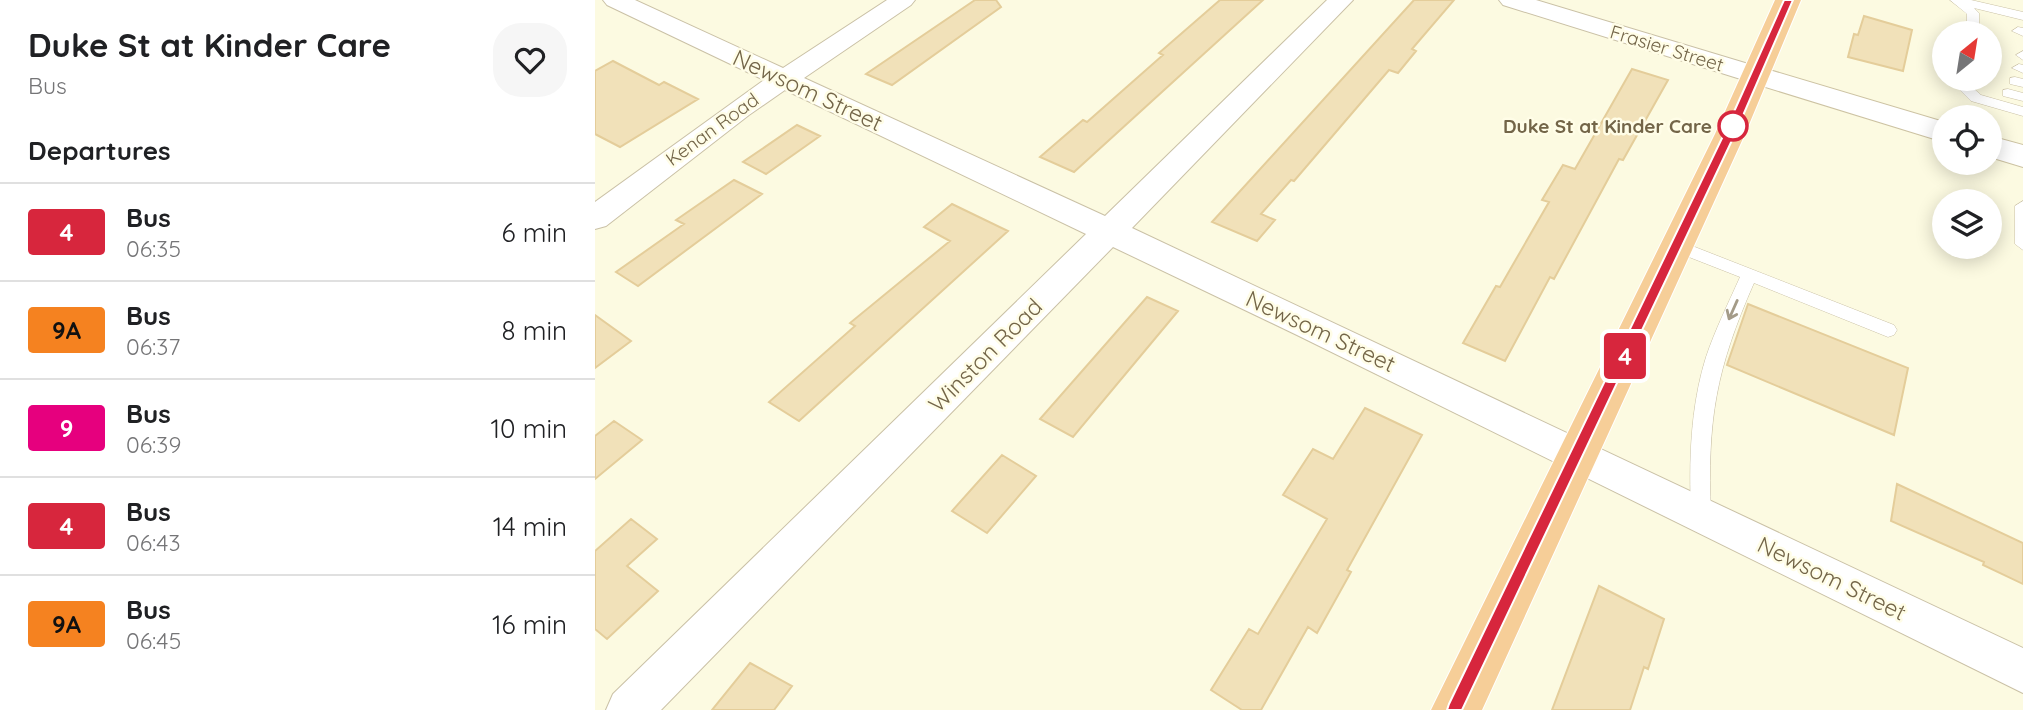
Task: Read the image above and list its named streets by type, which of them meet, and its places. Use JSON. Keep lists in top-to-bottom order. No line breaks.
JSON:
{"streets":{"street":["Frasier Street","Newsom Street","Kenan Road","Winston Road"]},"crossings":[["Newsom Street","Kenan Road"],["Newsom Street","Winston Road"]],"places":["Duke St at Kinder Care"],"lines":["bus line 4"],"north":"top right","page":{"heading":[["Duke St at Kinder Care","Bus"],"Departures"],"on_map":"4","list":[{"mark":"4","name":"Bus","note":"06:35","value":"6 min"},{"mark":"9A","name":"Bus","note":"06:37","value":"8 min"},{"mark":"9","name":"Bus","note":"06:39","value":"10 min"},{"mark":"4","name":"Bus","note":"06:43","value":"14 min"},{"mark":"9A","name":"Bus","note":"06:45","value":"16 min"}]}}
